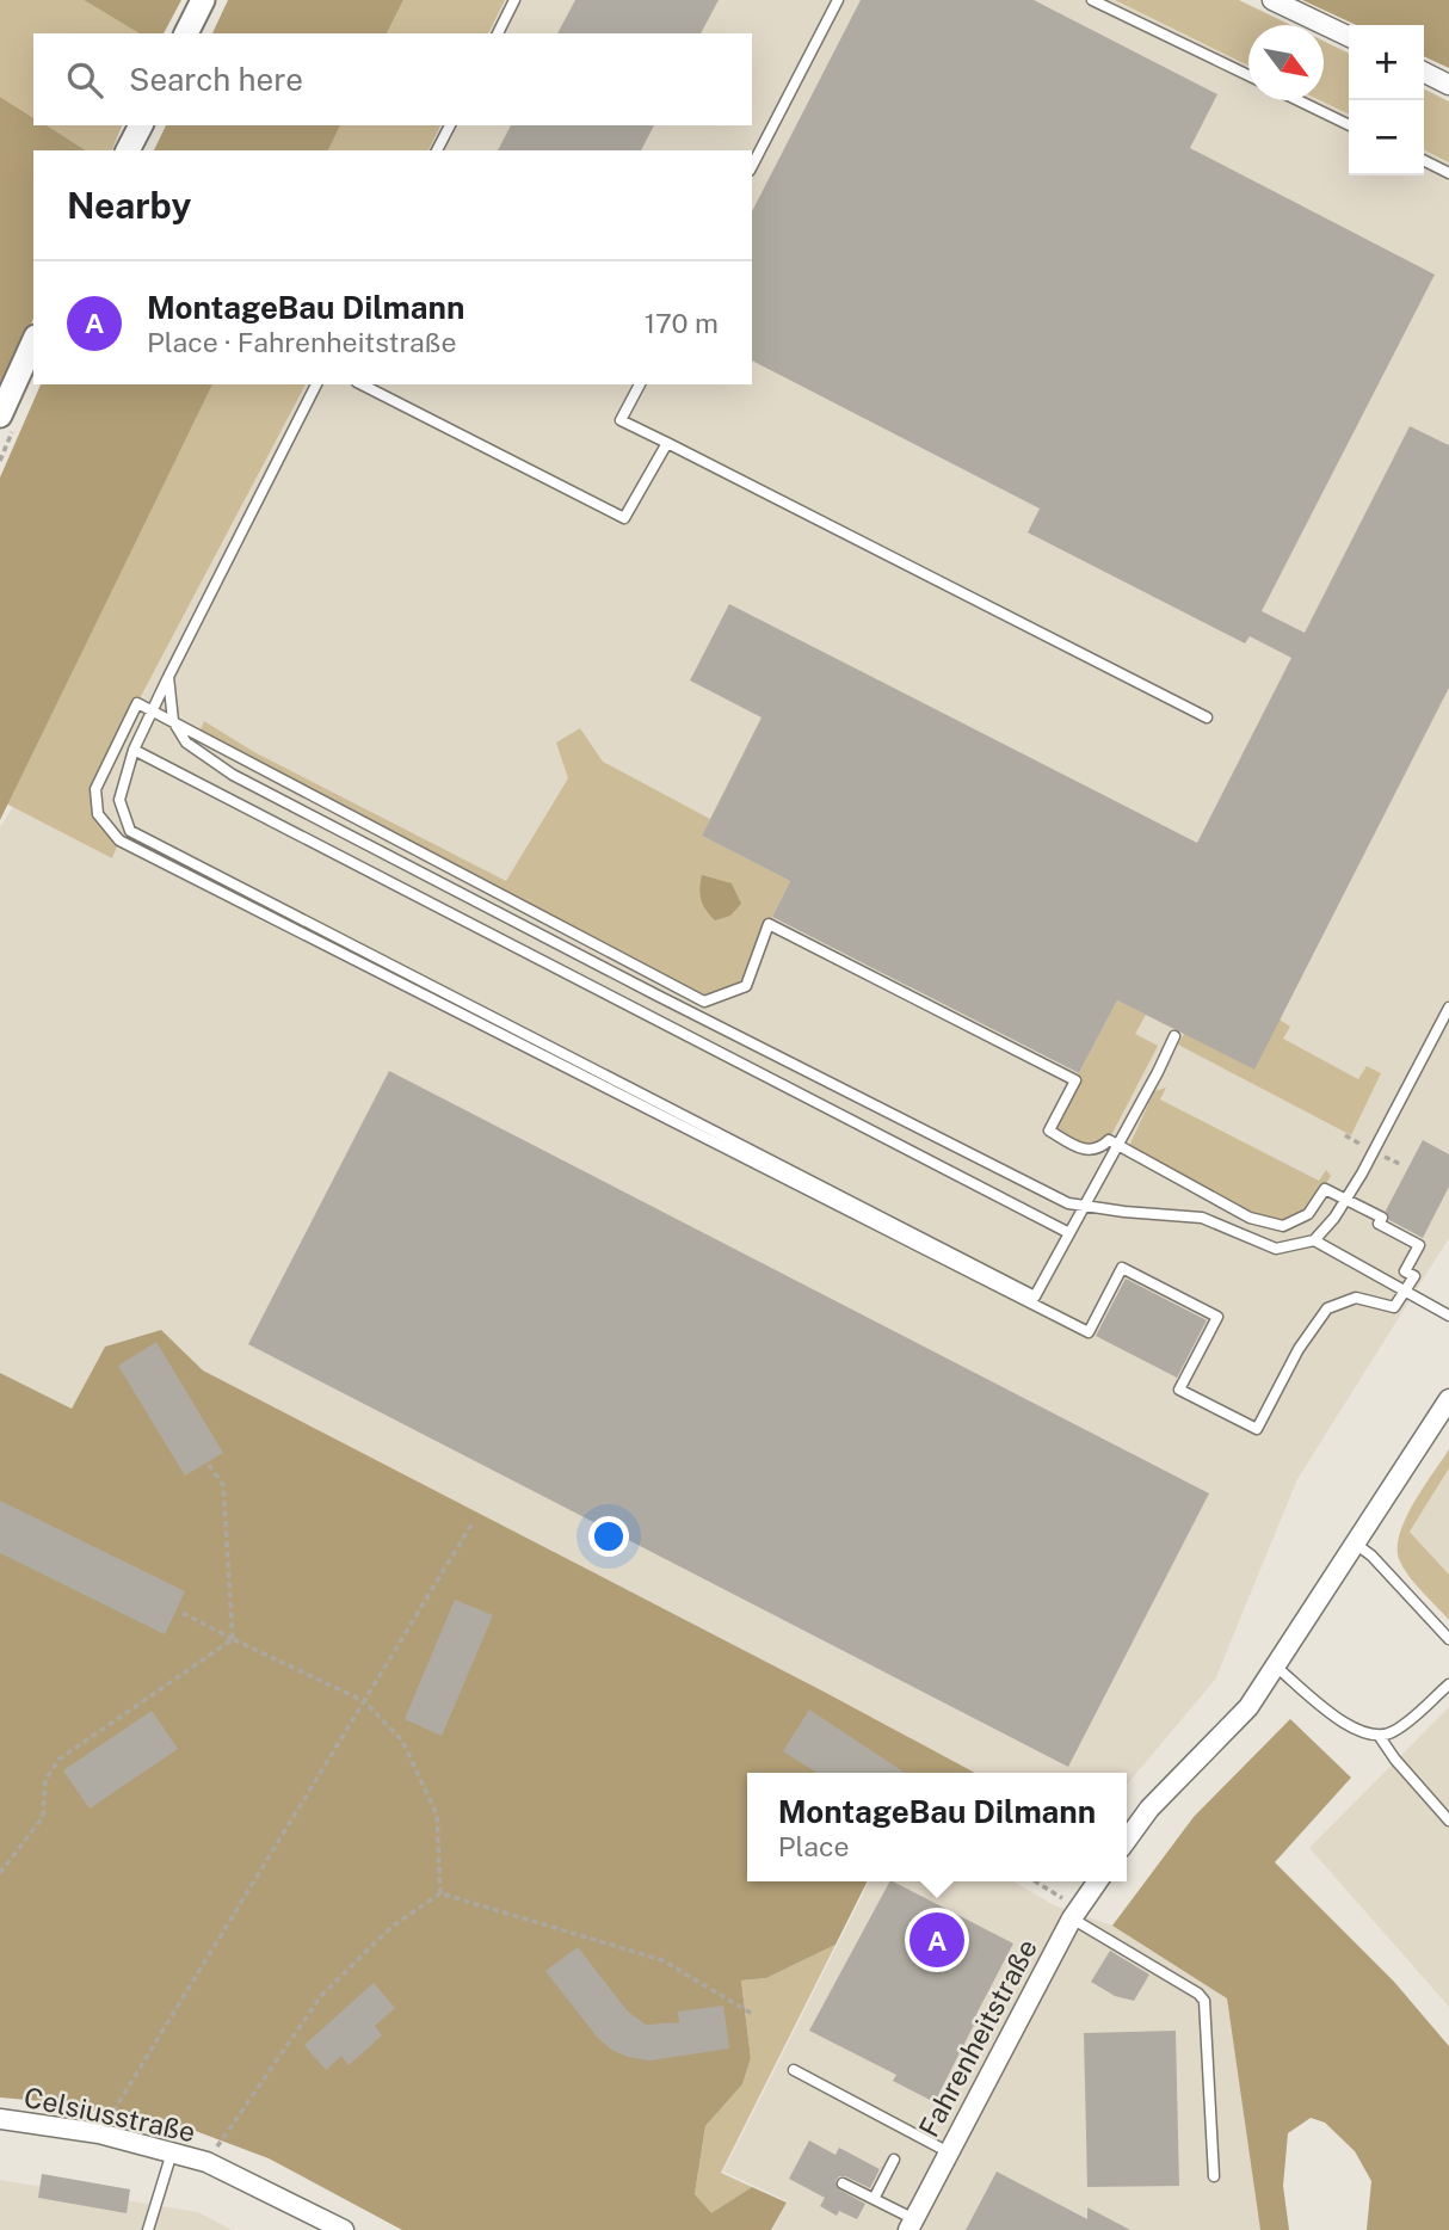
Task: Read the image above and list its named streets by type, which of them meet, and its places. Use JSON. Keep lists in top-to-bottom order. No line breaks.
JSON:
{"streets":{"street":["Fahrenheitstraße","Celsiusstraße"]},"north":"bottom right","page":{"map_buttons":["+","−"],"search":"Search here","heading":"Nearby","list":[{"mark":"A","name":"MontageBau Dilmann","note":"Place · Fahrenheitstraße","value":"170 m"}],"popup":["MontageBau Dilmann","Place"],"pins":"A"}}
